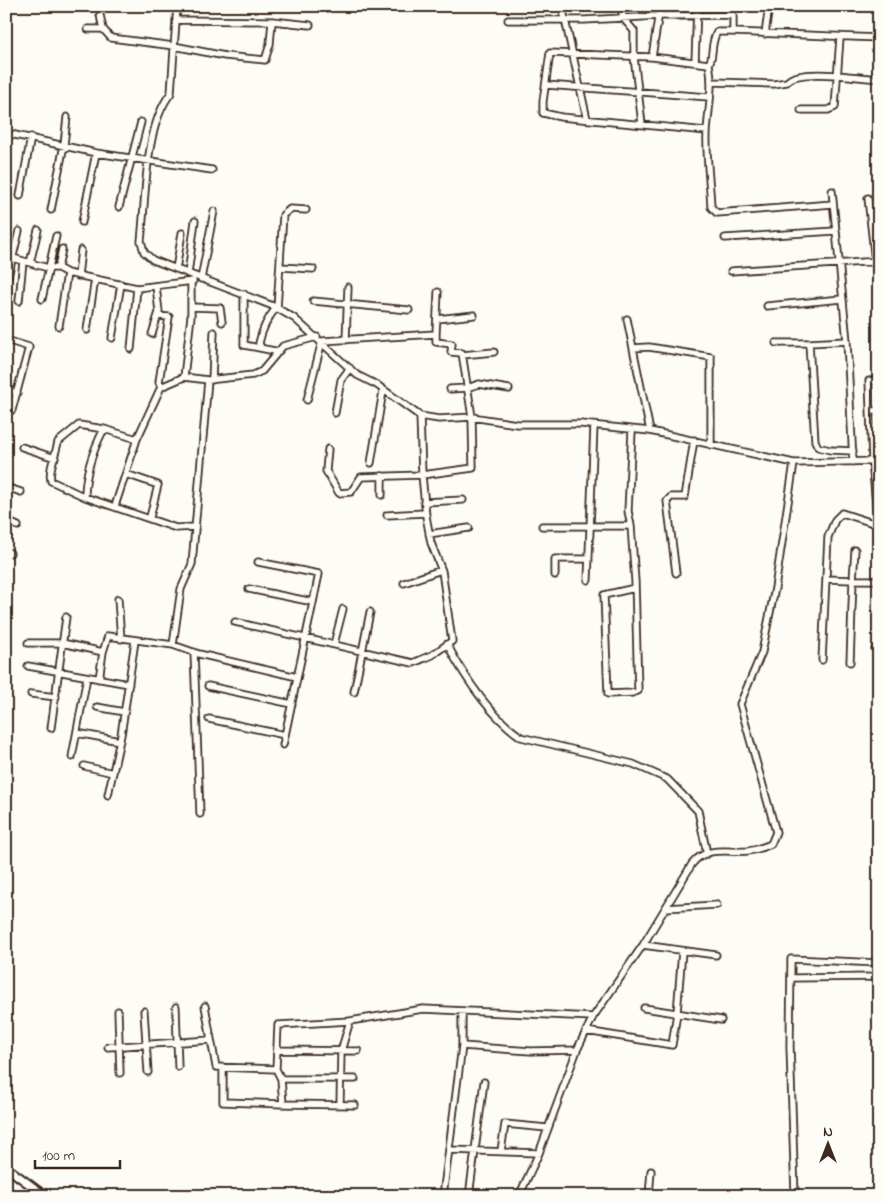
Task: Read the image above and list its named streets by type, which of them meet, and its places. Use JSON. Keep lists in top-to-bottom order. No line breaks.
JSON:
{"scale_bar":"100 m","north":"top"}
